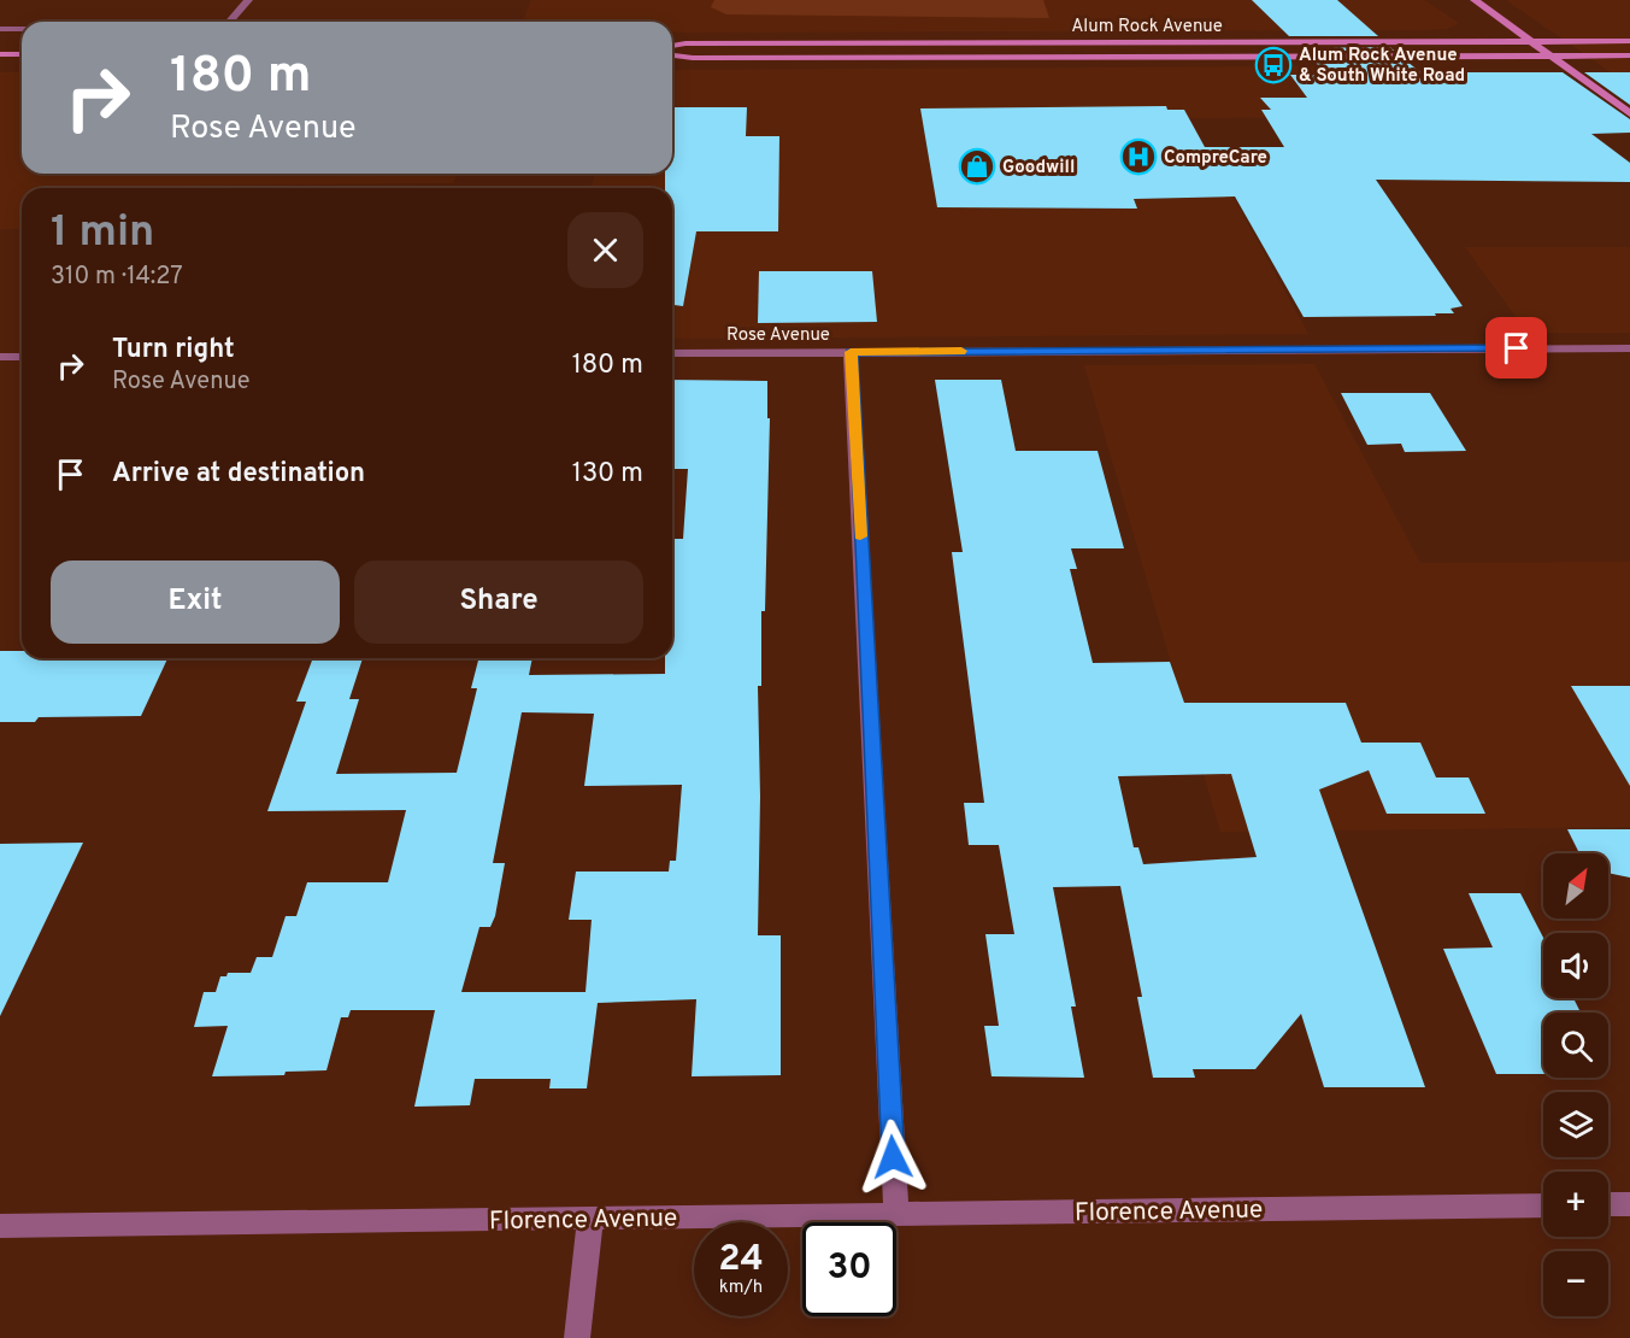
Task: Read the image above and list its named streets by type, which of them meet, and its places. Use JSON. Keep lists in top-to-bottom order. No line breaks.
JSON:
{"streets":{"main road":["Alum Rock Avenue"],"street":["Rose Avenue","Florence Avenue"]},"places":{"bus stop":["Alum Rock Avenue & South White Road"],"hospital":["CompreCare"],"shop":["Goodwill"]},"north":"top right","page":{"turn":["180 m","Rose Avenue"],"heading":["1 min","310 m · 14:27"],"list":[{"name":"Turn right","note":"Rose Avenue","value":"180 m"},{"name":"Arrive at destination","value":"130 m"}],"buttons":["Exit","Share"],"map_buttons":["+","−"],"speed":"24 km/h","limit":"30"}}
